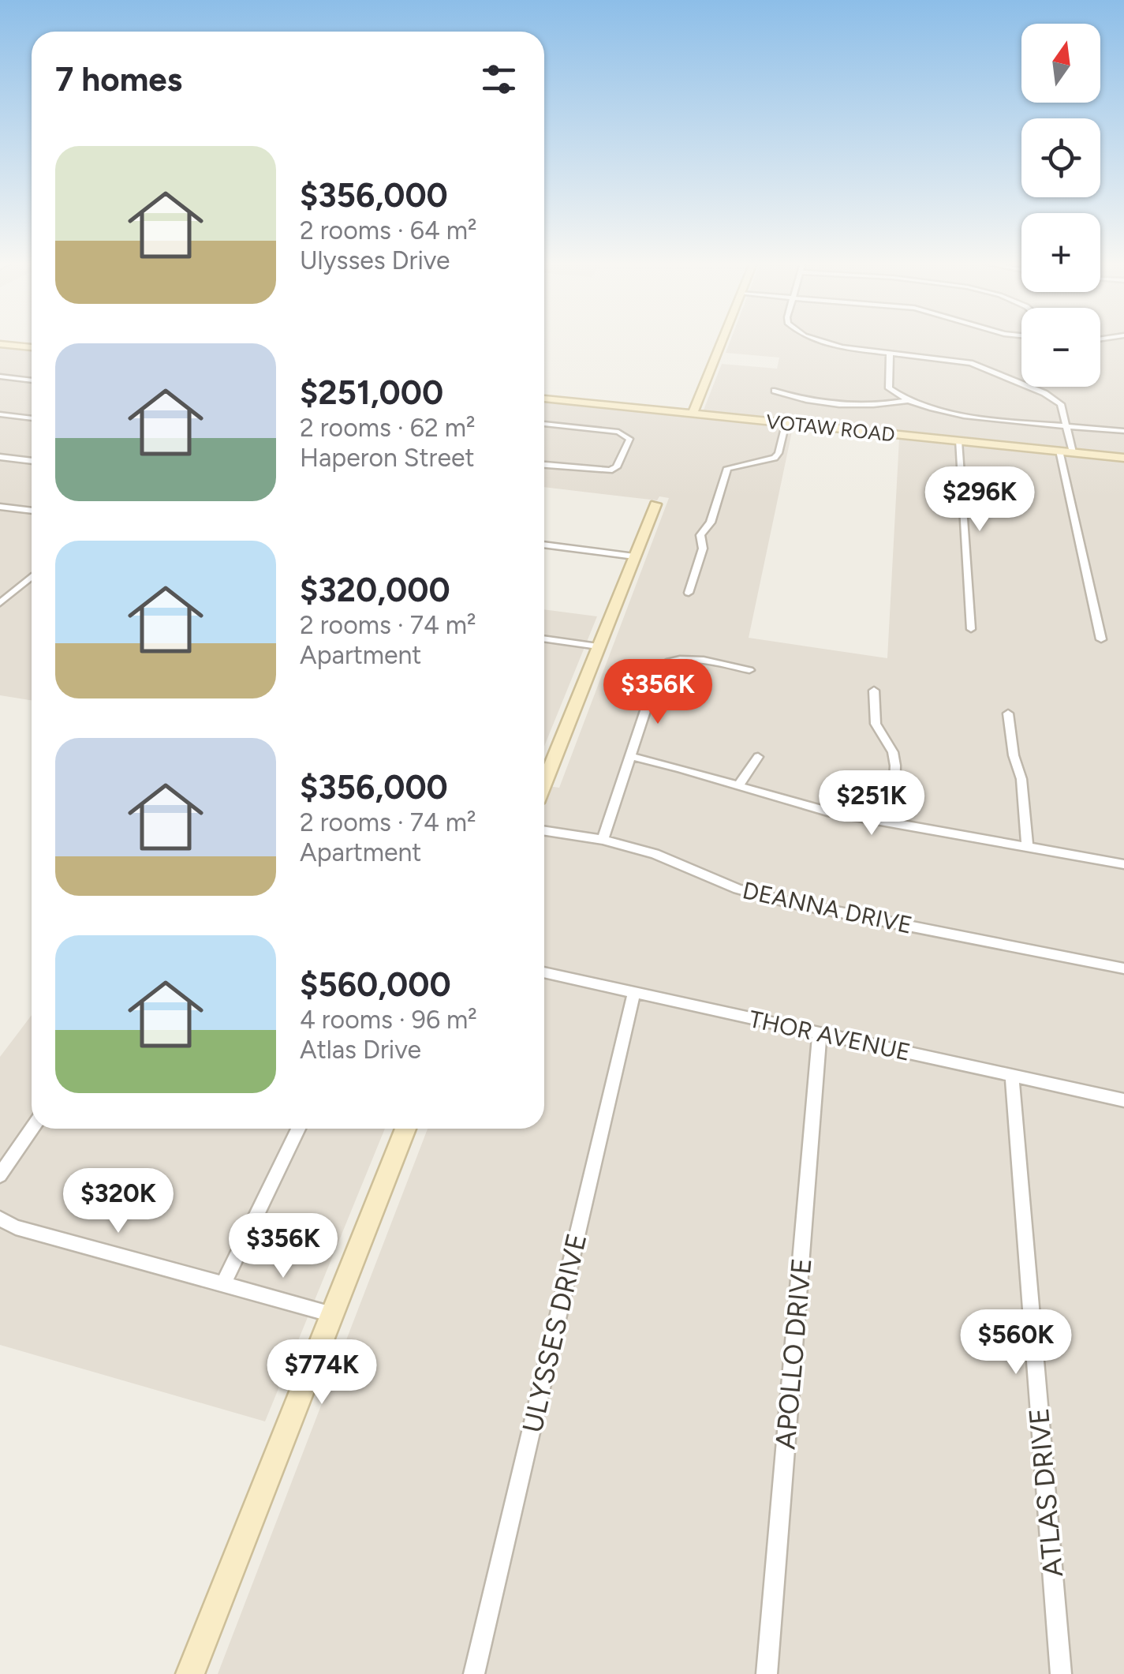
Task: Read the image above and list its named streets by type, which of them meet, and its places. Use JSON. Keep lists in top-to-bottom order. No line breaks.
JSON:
{"streets":{"street":["VOTAW ROAD","DEANNA DRIVE","THOR AVENUE","ULYSSES DRIVE","APOLLO DRIVE","ATLAS DRIVE"]},"crossings":[["THOR AVENUE","ULYSSES DRIVE"],["THOR AVENUE","APOLLO DRIVE"],["THOR AVENUE","ATLAS DRIVE"]],"north":"top","page":{"map_buttons":["+","−"],"heading":"7 homes","list":[{"name":"$356,000","note":"2 rooms · 64 m² · Ulysses Drive"},{"name":"$251,000","note":"2 rooms · 62 m² · Haperon Street"},{"name":"$320,000","note":"2 rooms · 74 m² · Apartment"},{"name":"$356,000","note":"2 rooms · 74 m² · Apartment"},{"name":"$560,000","note":"4 rooms · 96 m² · Atlas Drive"}],"price":["$296K","$356K","$251K","$320K","$356K","$560K","$774K"]}}
